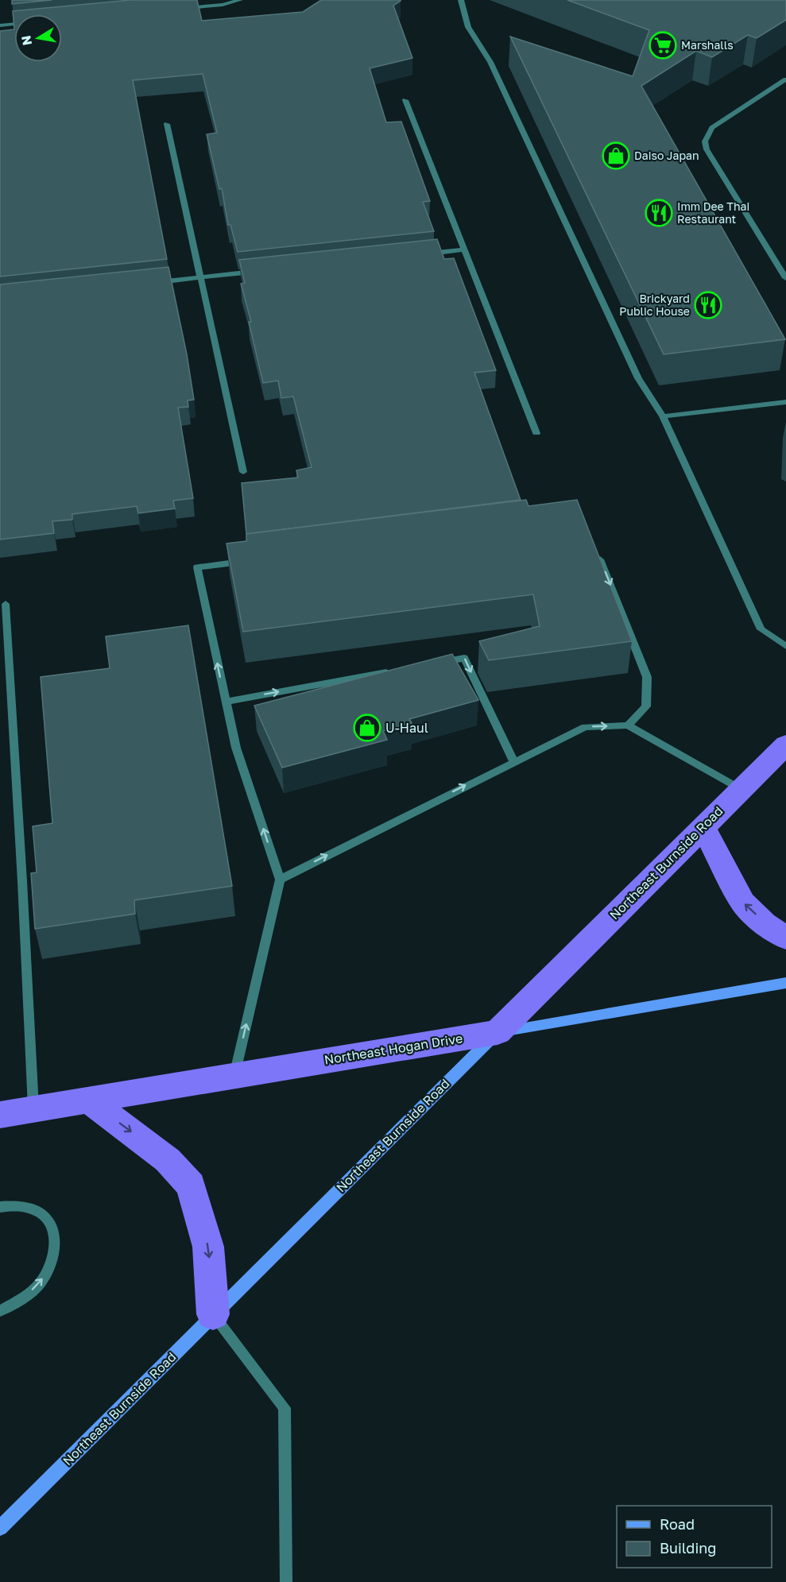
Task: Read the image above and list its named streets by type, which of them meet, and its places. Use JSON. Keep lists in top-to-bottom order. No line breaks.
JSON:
{"streets":{"highway":["Northeast Burnside Road","Northeast Hogan Drive"]},"crossings":[["Northeast Burnside Road","Northeast Hogan Drive"]],"places":{"supermarket":["Marshalls"],"shop":["Daiso Japan","U-Haul"],"restaurant":["Imm Dee Thai Restaurant","Brickyard Public House"]},"legend":["Road","Building"],"north":"left"}
